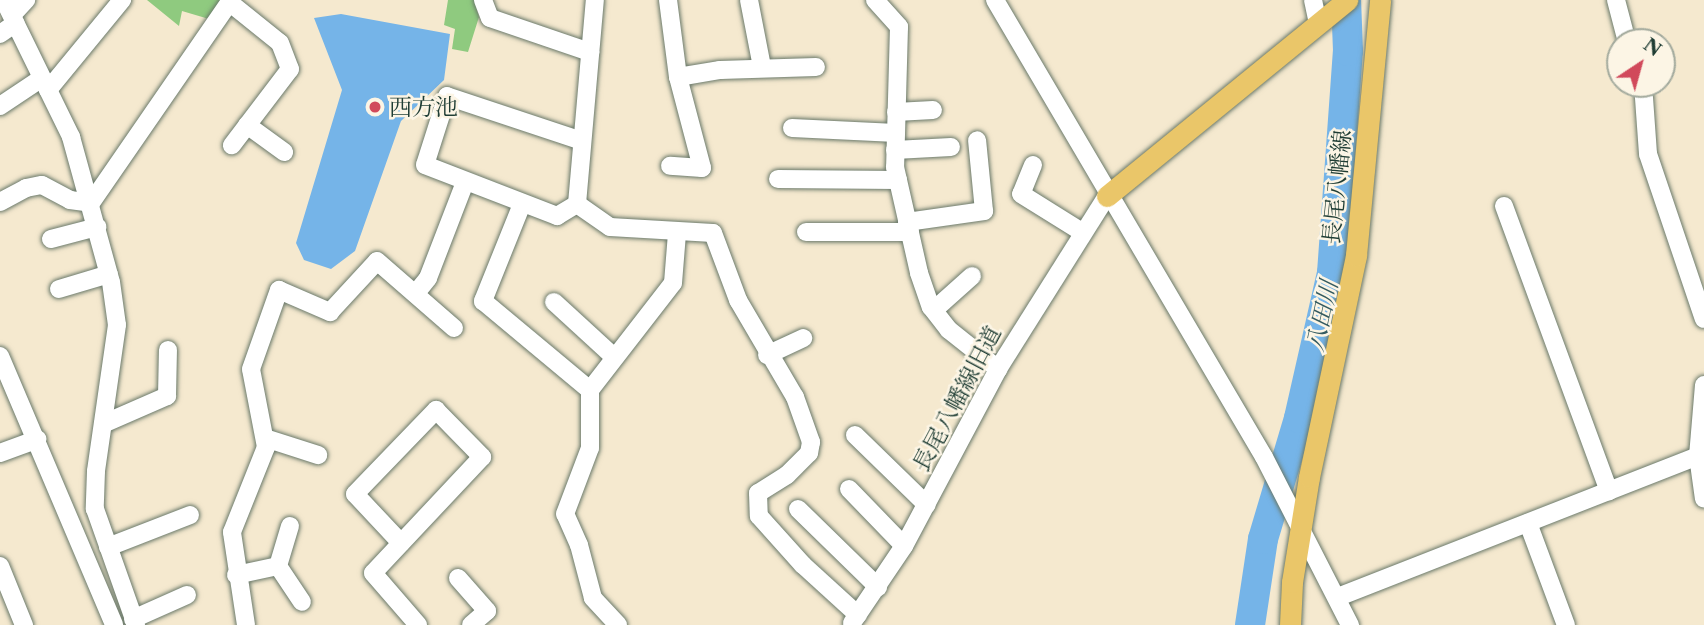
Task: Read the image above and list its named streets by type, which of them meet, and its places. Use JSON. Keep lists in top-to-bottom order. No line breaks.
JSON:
{"streets":{"main road":["長尾八幡線"],"street":["長尾八幡線旧道"]},"water":["八田川"],"places":["西方池"],"north":"top right"}
